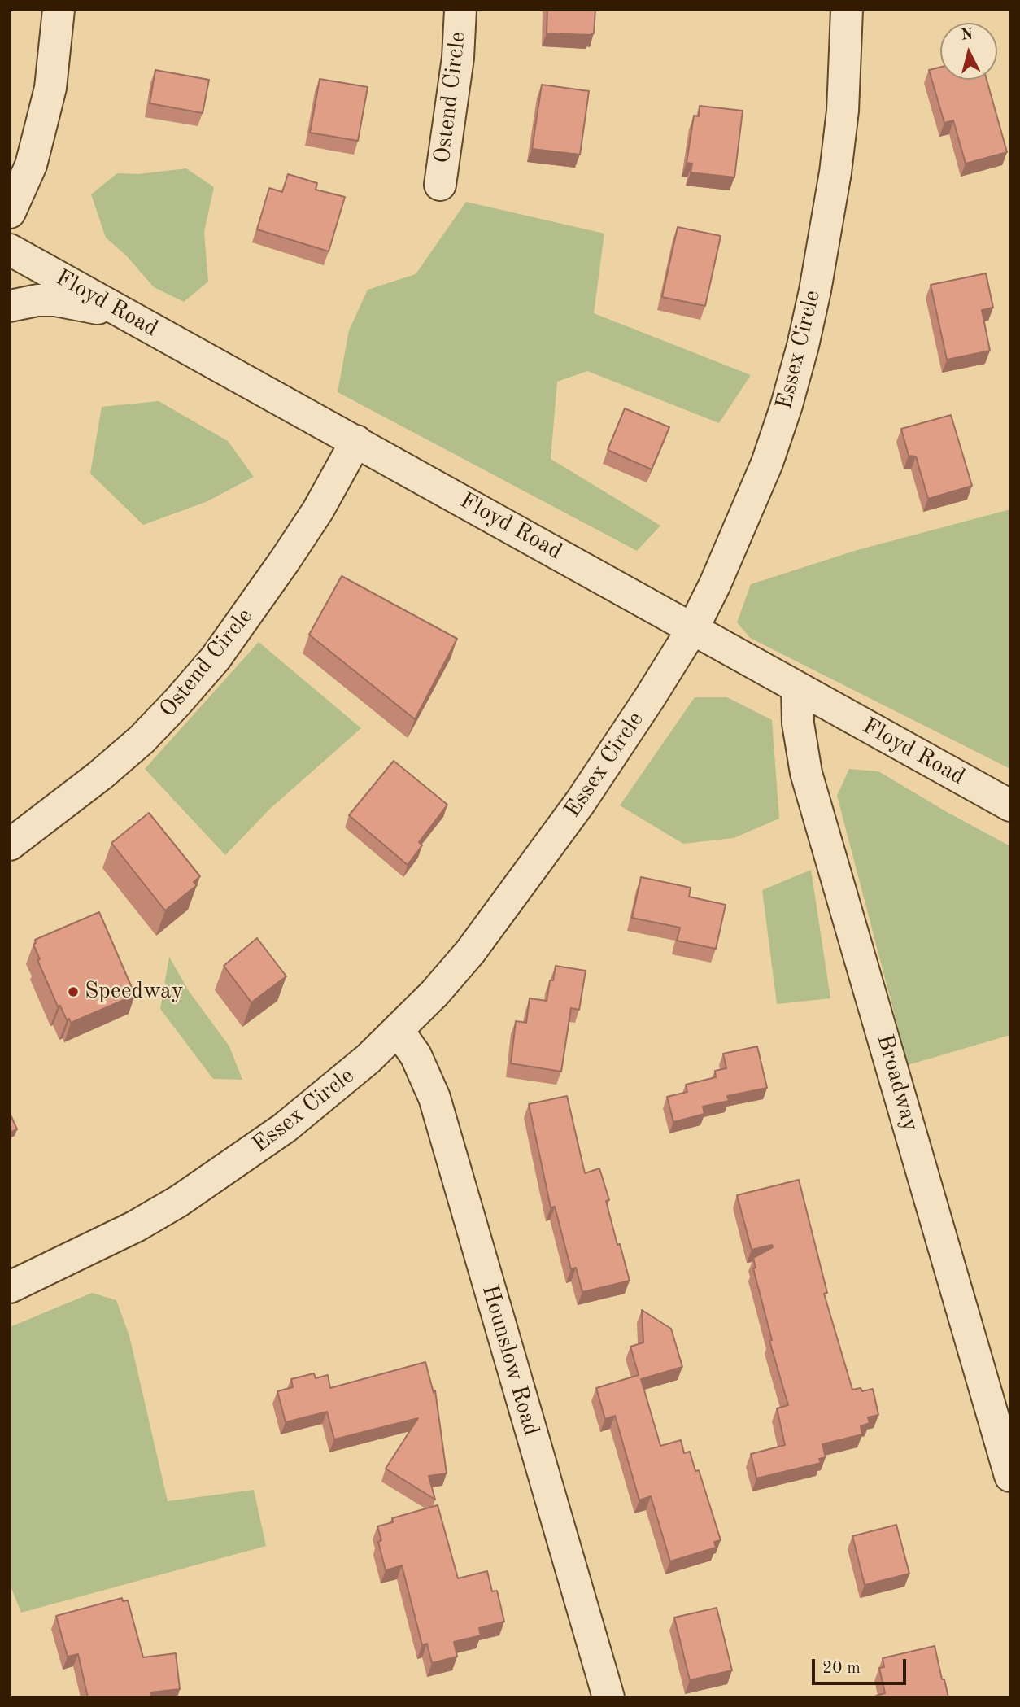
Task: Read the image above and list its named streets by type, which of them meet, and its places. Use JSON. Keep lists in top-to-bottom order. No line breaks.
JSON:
{"streets":{"street":["Ostend Circle","Floyd Road","Essex Circle","Broadway","Hounslow Road"]},"crossings":[["Ostend Circle","Floyd Road"],["Floyd Road","Essex Circle"],["Floyd Road","Broadway"],["Essex Circle","Hounslow Road"]],"places":["Speedway"],"scale_bar":"20 m","north":"top"}
